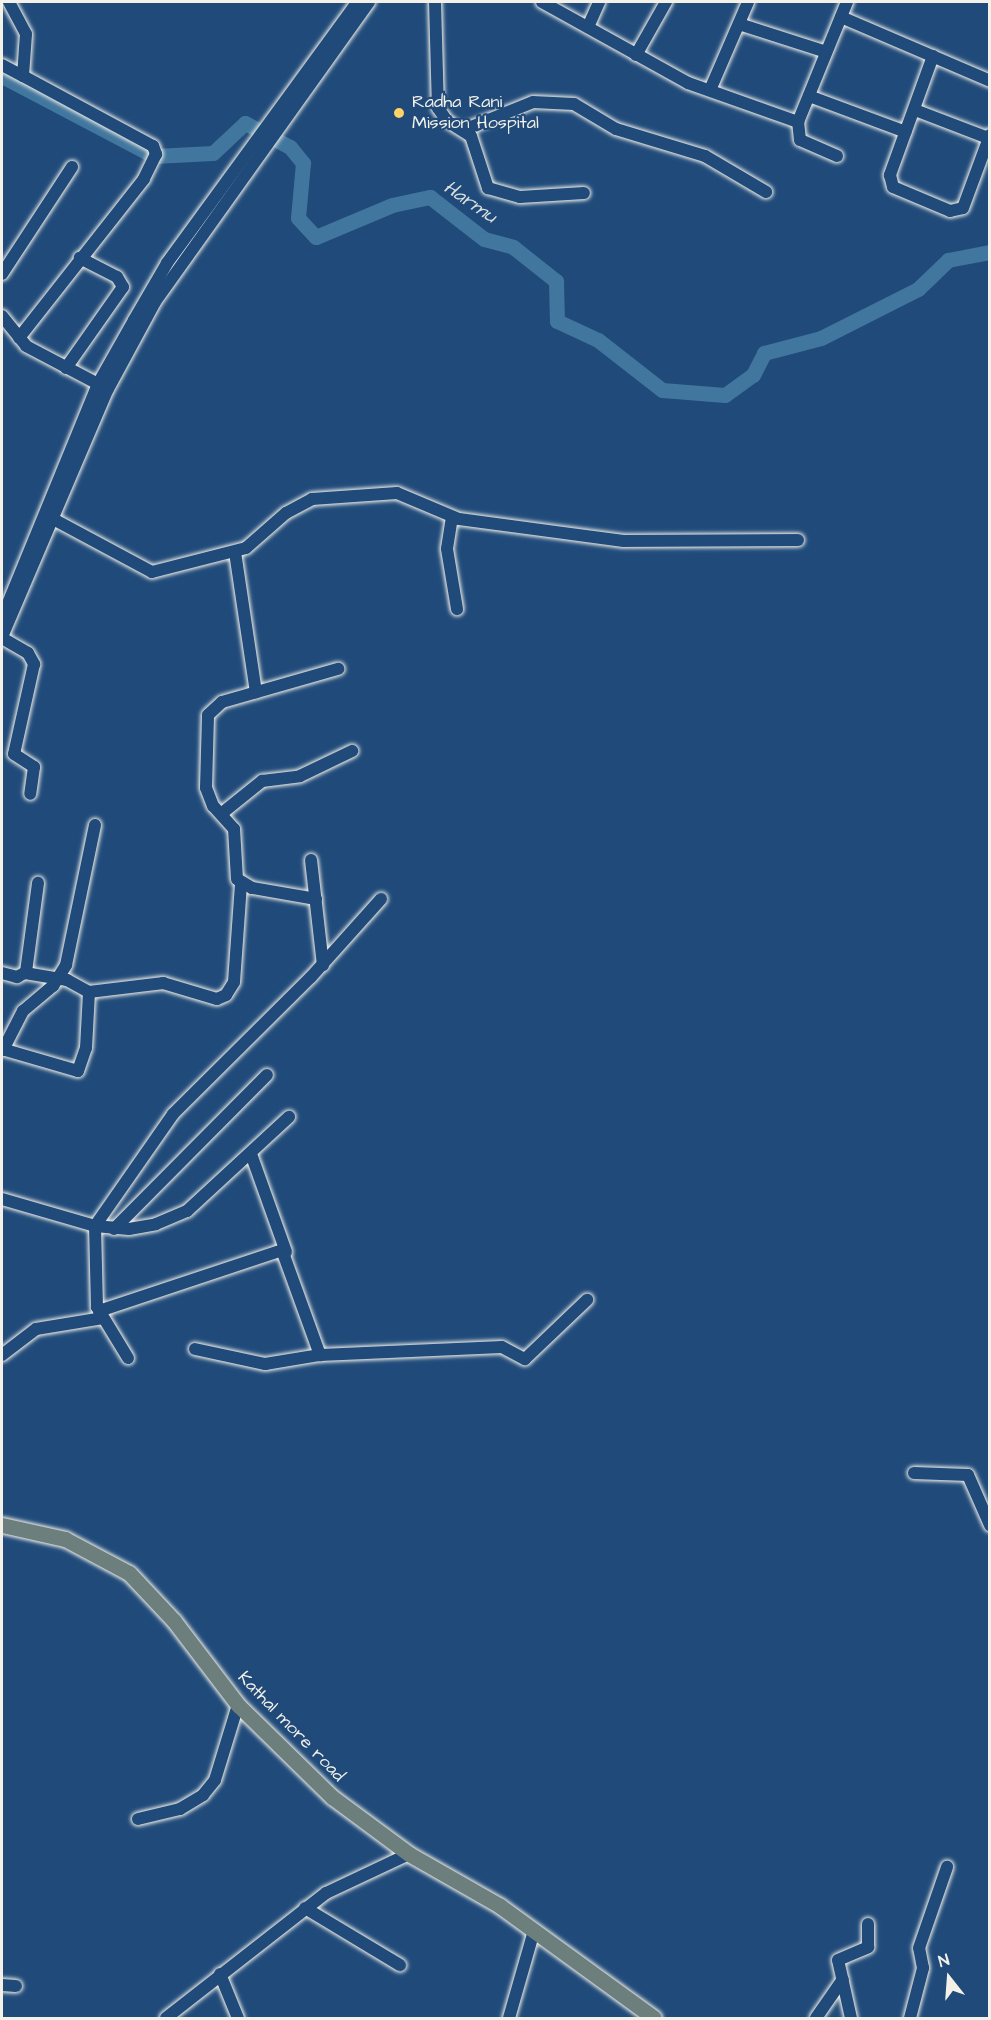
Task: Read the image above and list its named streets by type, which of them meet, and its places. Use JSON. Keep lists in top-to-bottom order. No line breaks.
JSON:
{"streets":{"main road":["Kathal more road"]},"water":["Harmu"],"places":["Radha Rani Mission Hospital"],"north":"top"}
